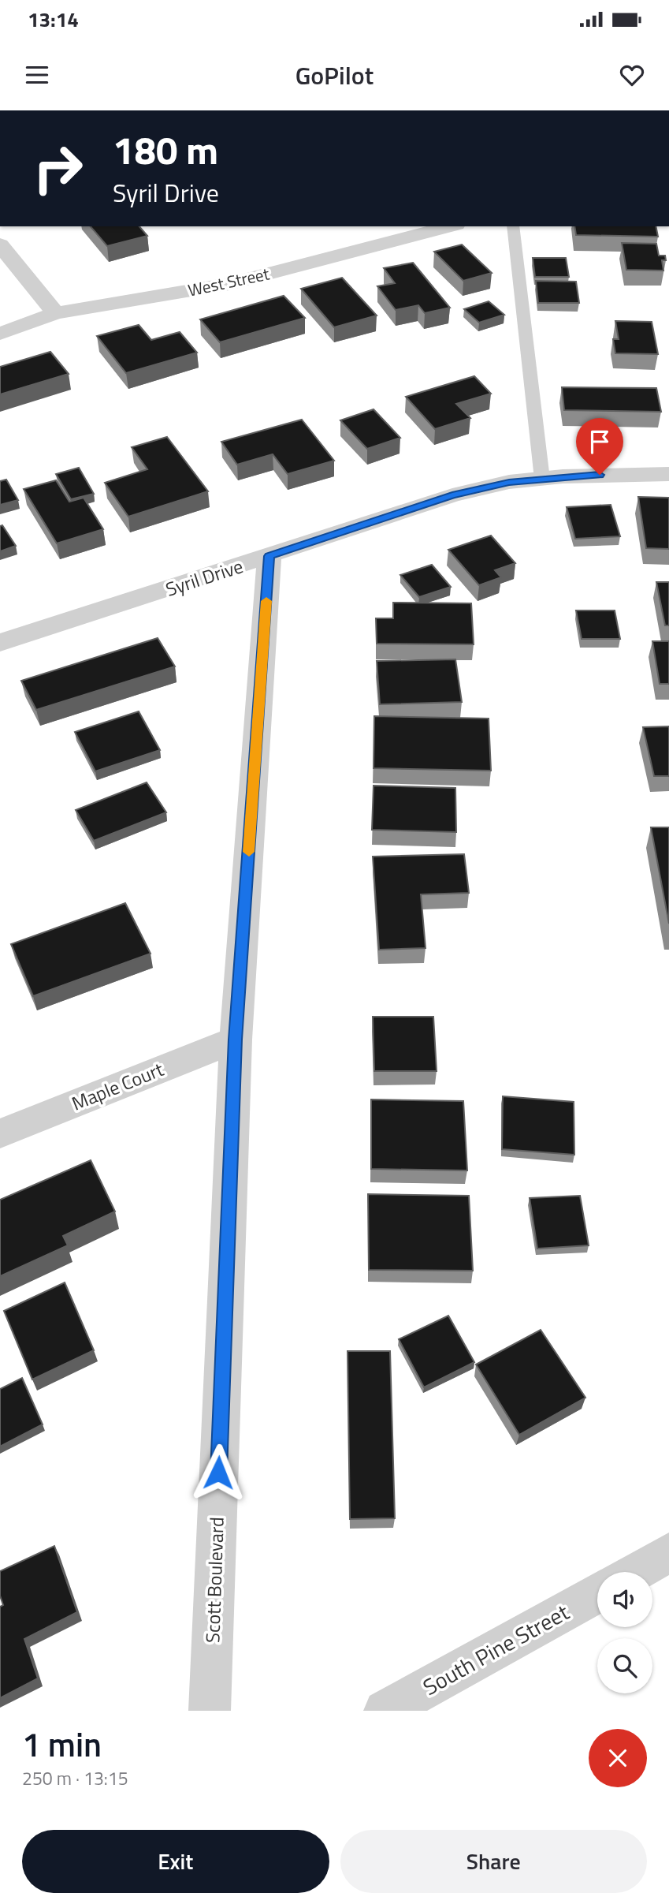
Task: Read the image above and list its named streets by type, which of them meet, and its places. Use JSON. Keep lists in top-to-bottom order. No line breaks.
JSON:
{"streets":{"street":["West Street","Syril Drive","Maple Court","Scott Boulevard","South Pine Street"]},"crossings":[["Syril Drive","Scott Boulevard"],["Maple Court","Scott Boulevard"]],"page":{"status":"13:14","header":"GoPilot","turn":["180 m","Syril Drive"],"heading":["1 min","250 m · 13:15"],"buttons":["Exit","Share"]}}
